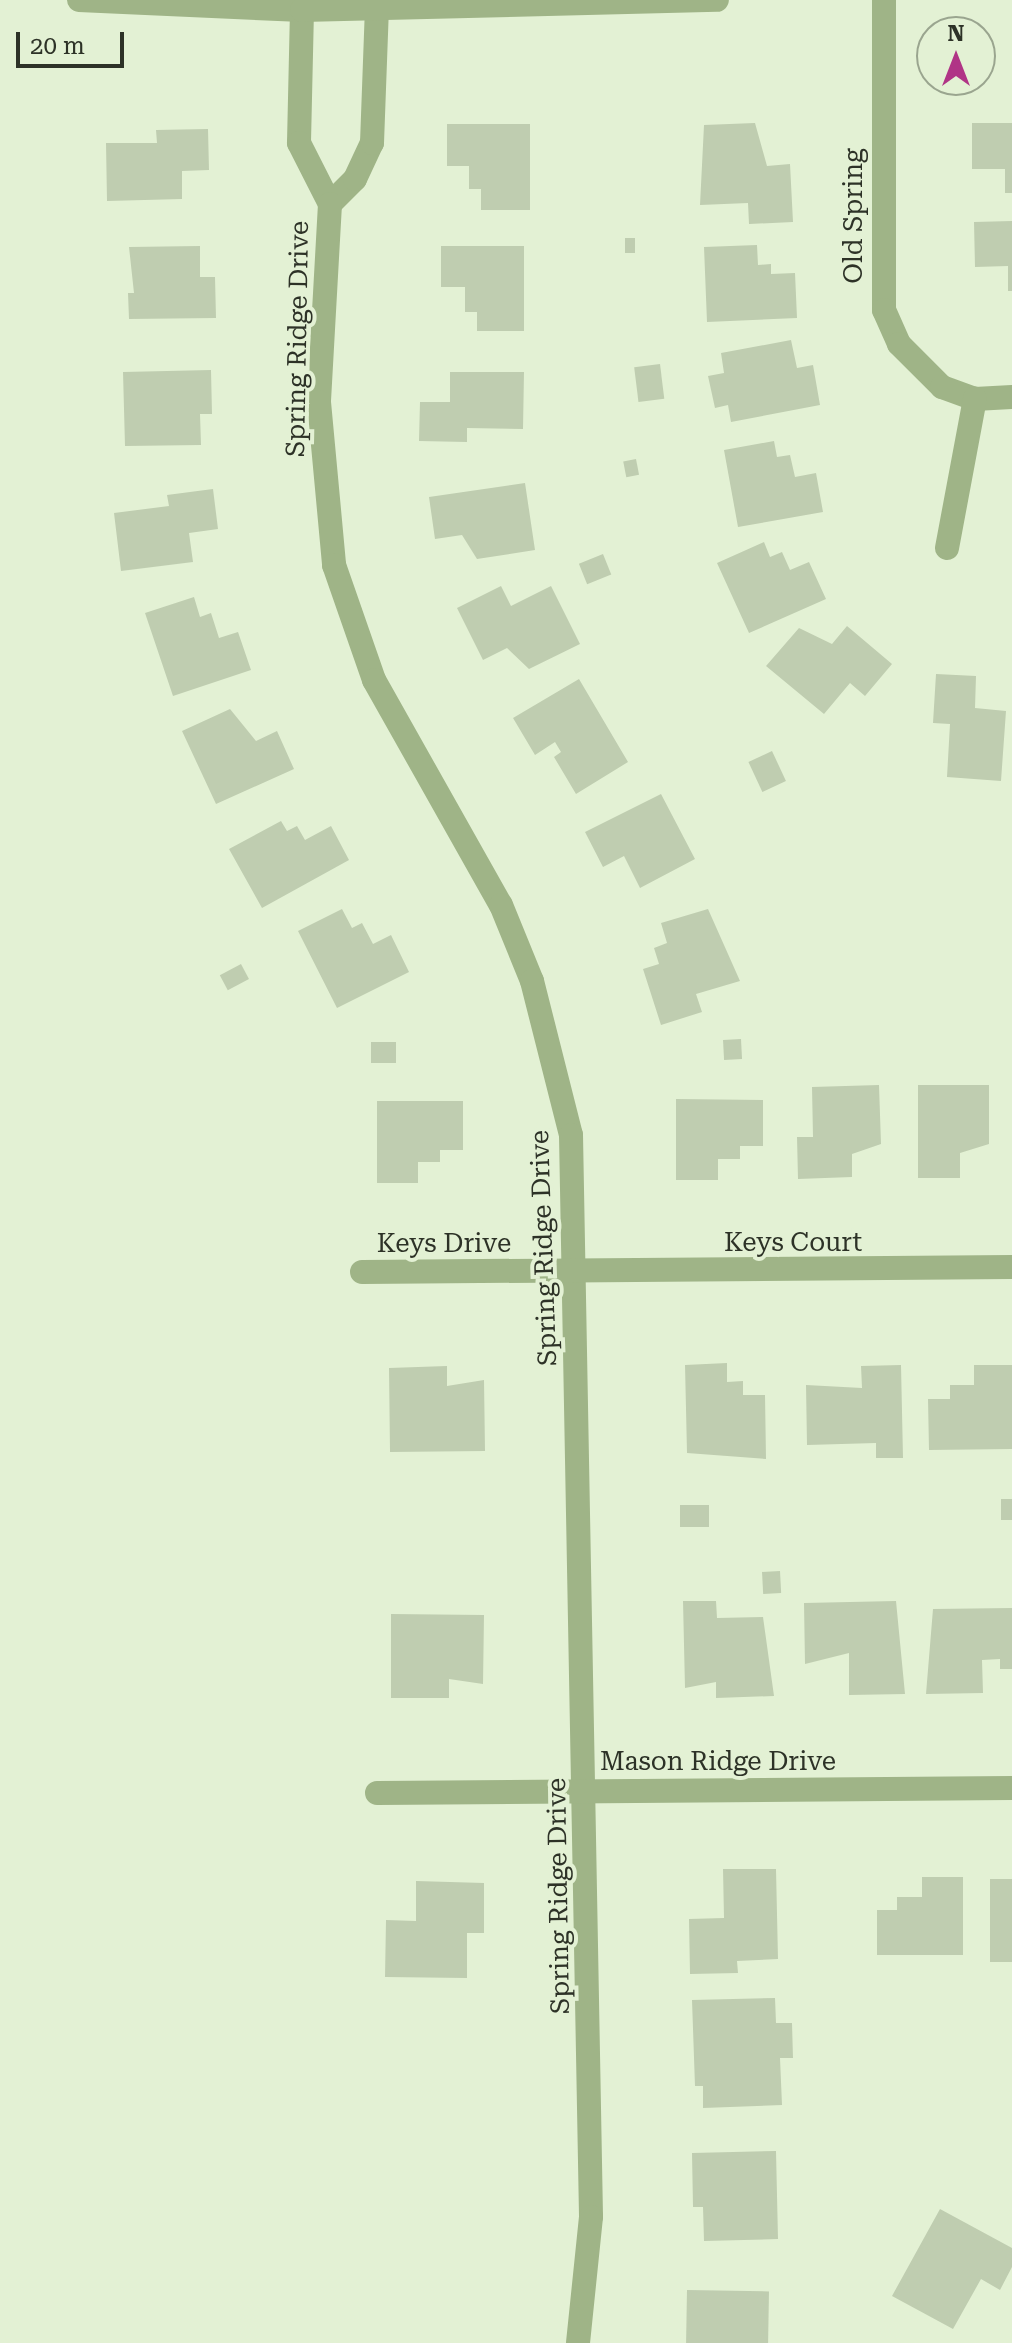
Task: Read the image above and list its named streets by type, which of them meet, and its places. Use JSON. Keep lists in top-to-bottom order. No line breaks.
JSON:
{"streets":{"street":["Old Spring","Spring Ridge Drive","Keys Court","Keys Drive","Mason Ridge Drive"]},"crossings":[["Spring Ridge Drive","Keys Court"],["Spring Ridge Drive","Keys Drive"],["Spring Ridge Drive","Mason Ridge Drive"],["Keys Court","Keys Drive"]],"scale_bar":"20 m","north":"top"}
